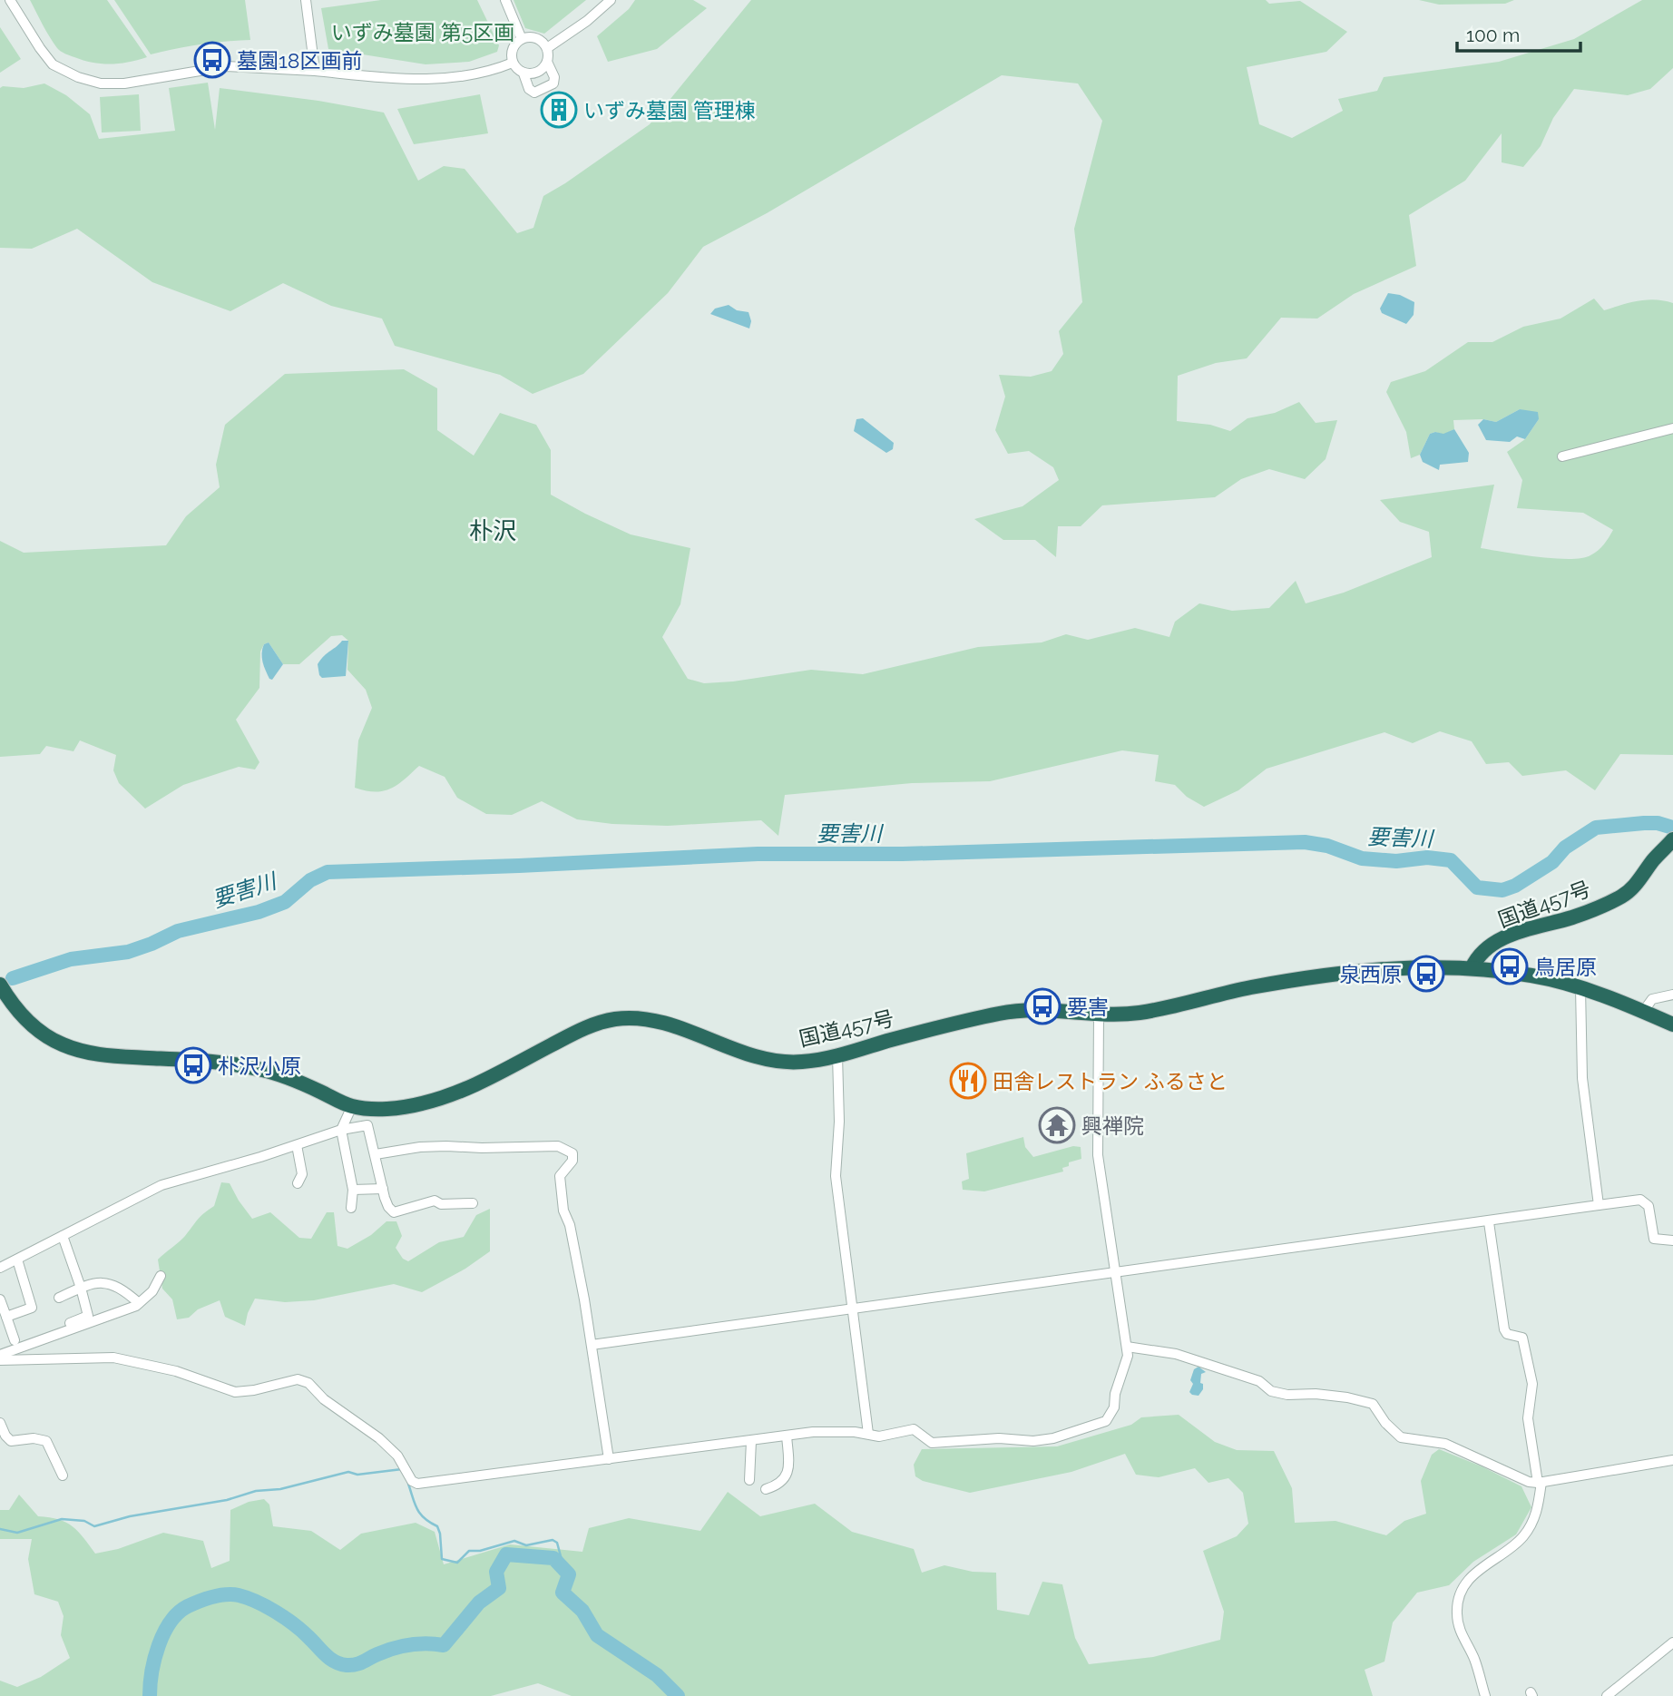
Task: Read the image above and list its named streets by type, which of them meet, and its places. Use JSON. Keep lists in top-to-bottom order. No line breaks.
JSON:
{"streets":{"highway":["国道457号"]},"districts":["朴沢"],"water":["要害川"],"parks":["いずみ墓園 第5区画"],"places":{"bus stop":["墓園18区画前","鳥居原","泉西原","要害","朴沢小原"],"building":["いずみ墓園 管理棟"],"restaurant":["田舎レストラン ふるさと"],"temple":["興禅院"]},"scale_bar":"100 m"}
